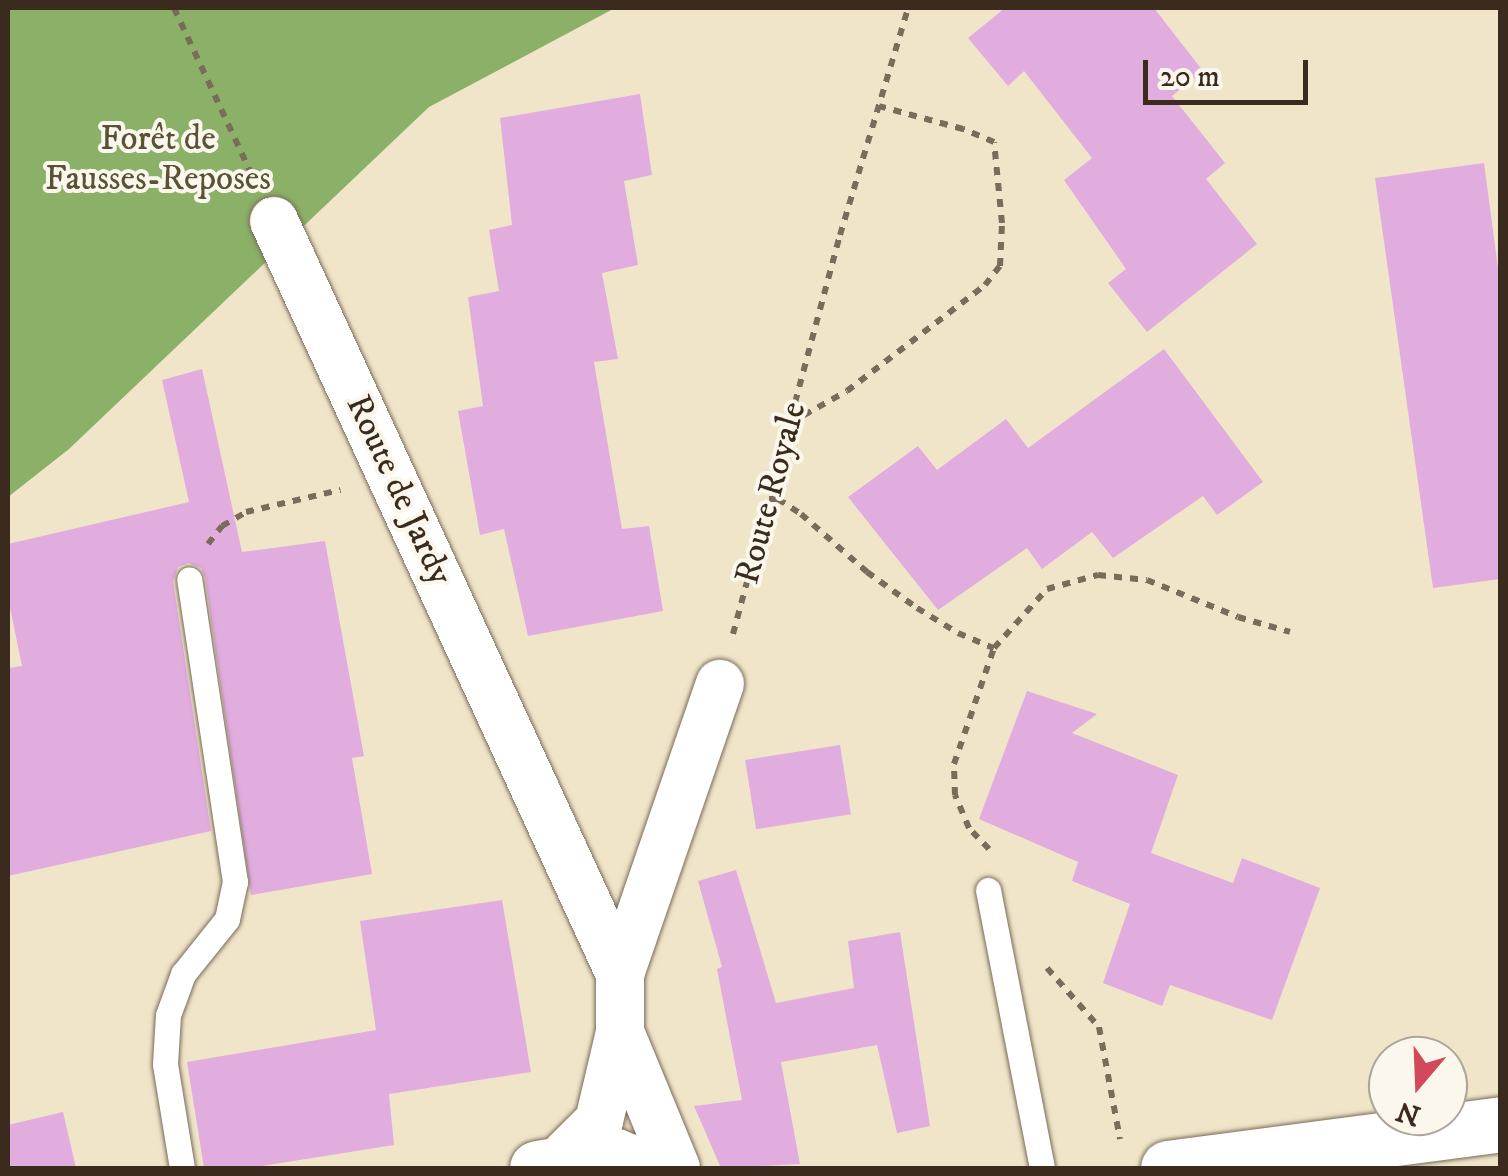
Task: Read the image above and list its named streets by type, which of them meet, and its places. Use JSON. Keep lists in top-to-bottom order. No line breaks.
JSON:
{"streets":{"street":["Route de Jardy"],"path":["Route Royale"]},"parks":["Forêt de Fausses-Reposes"],"scale_bar":"20 m","north":"bottom"}
